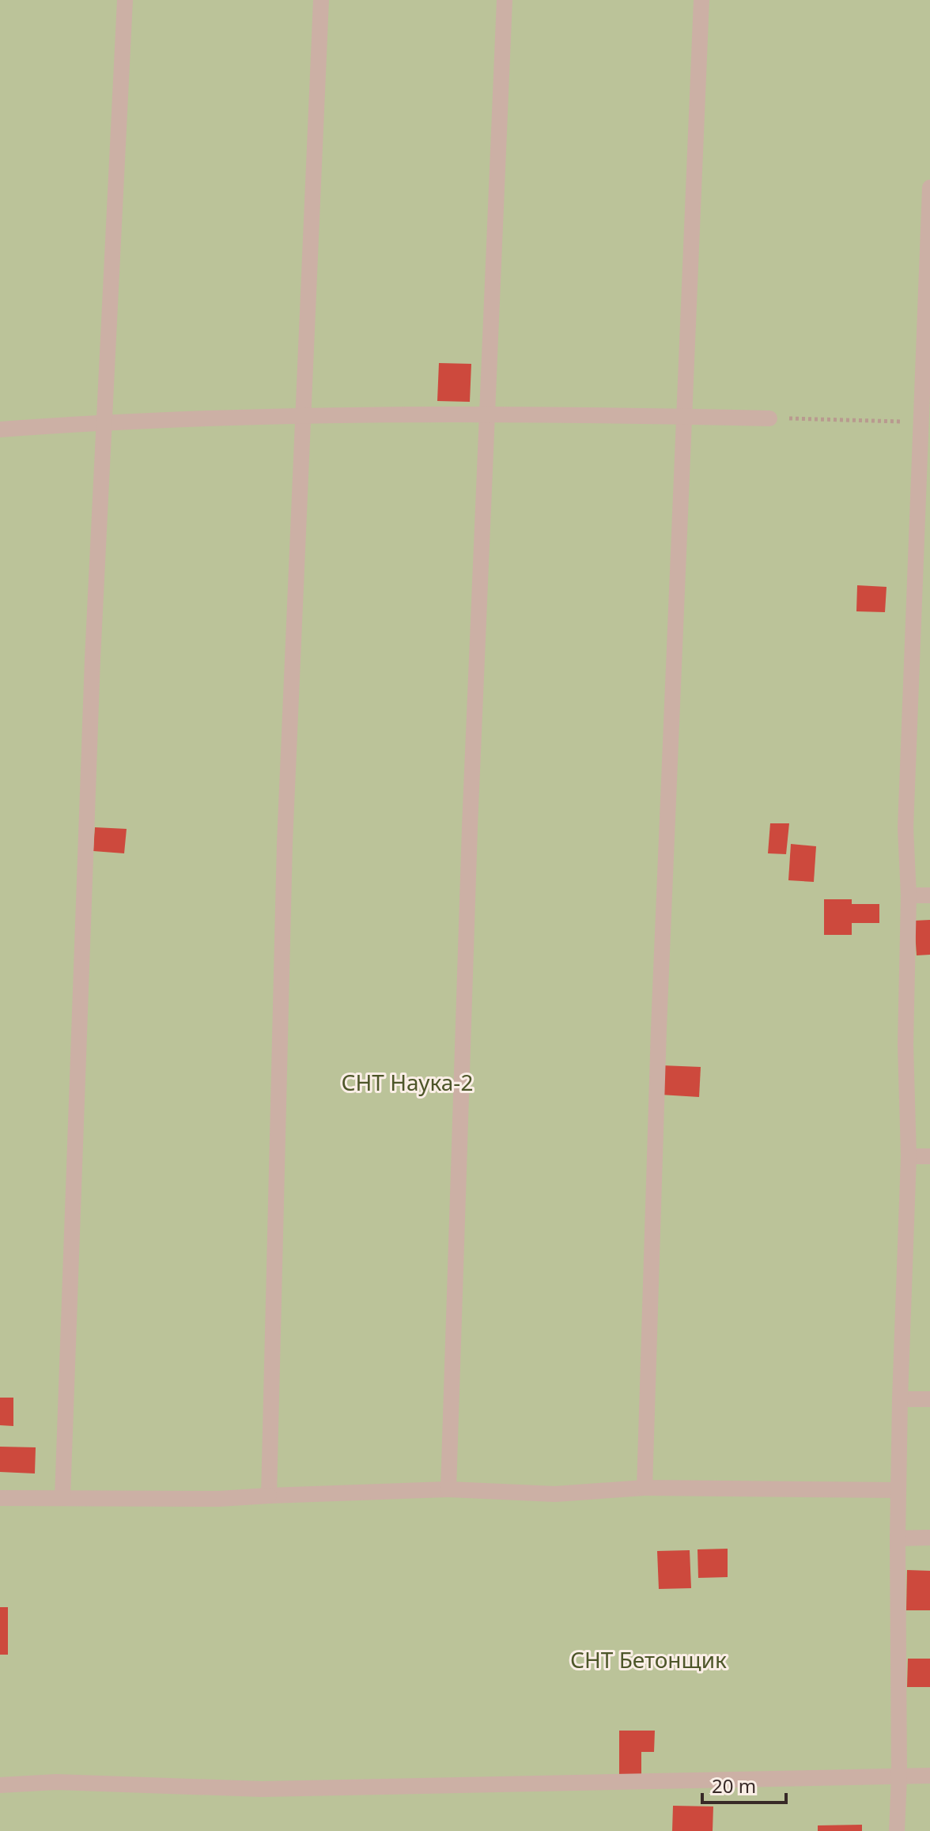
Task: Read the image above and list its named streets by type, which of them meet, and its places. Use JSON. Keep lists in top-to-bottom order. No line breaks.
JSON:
{"parks":["СНТ Наука-2","СНТ Бетонщик"],"scale_bar":"20 m"}
